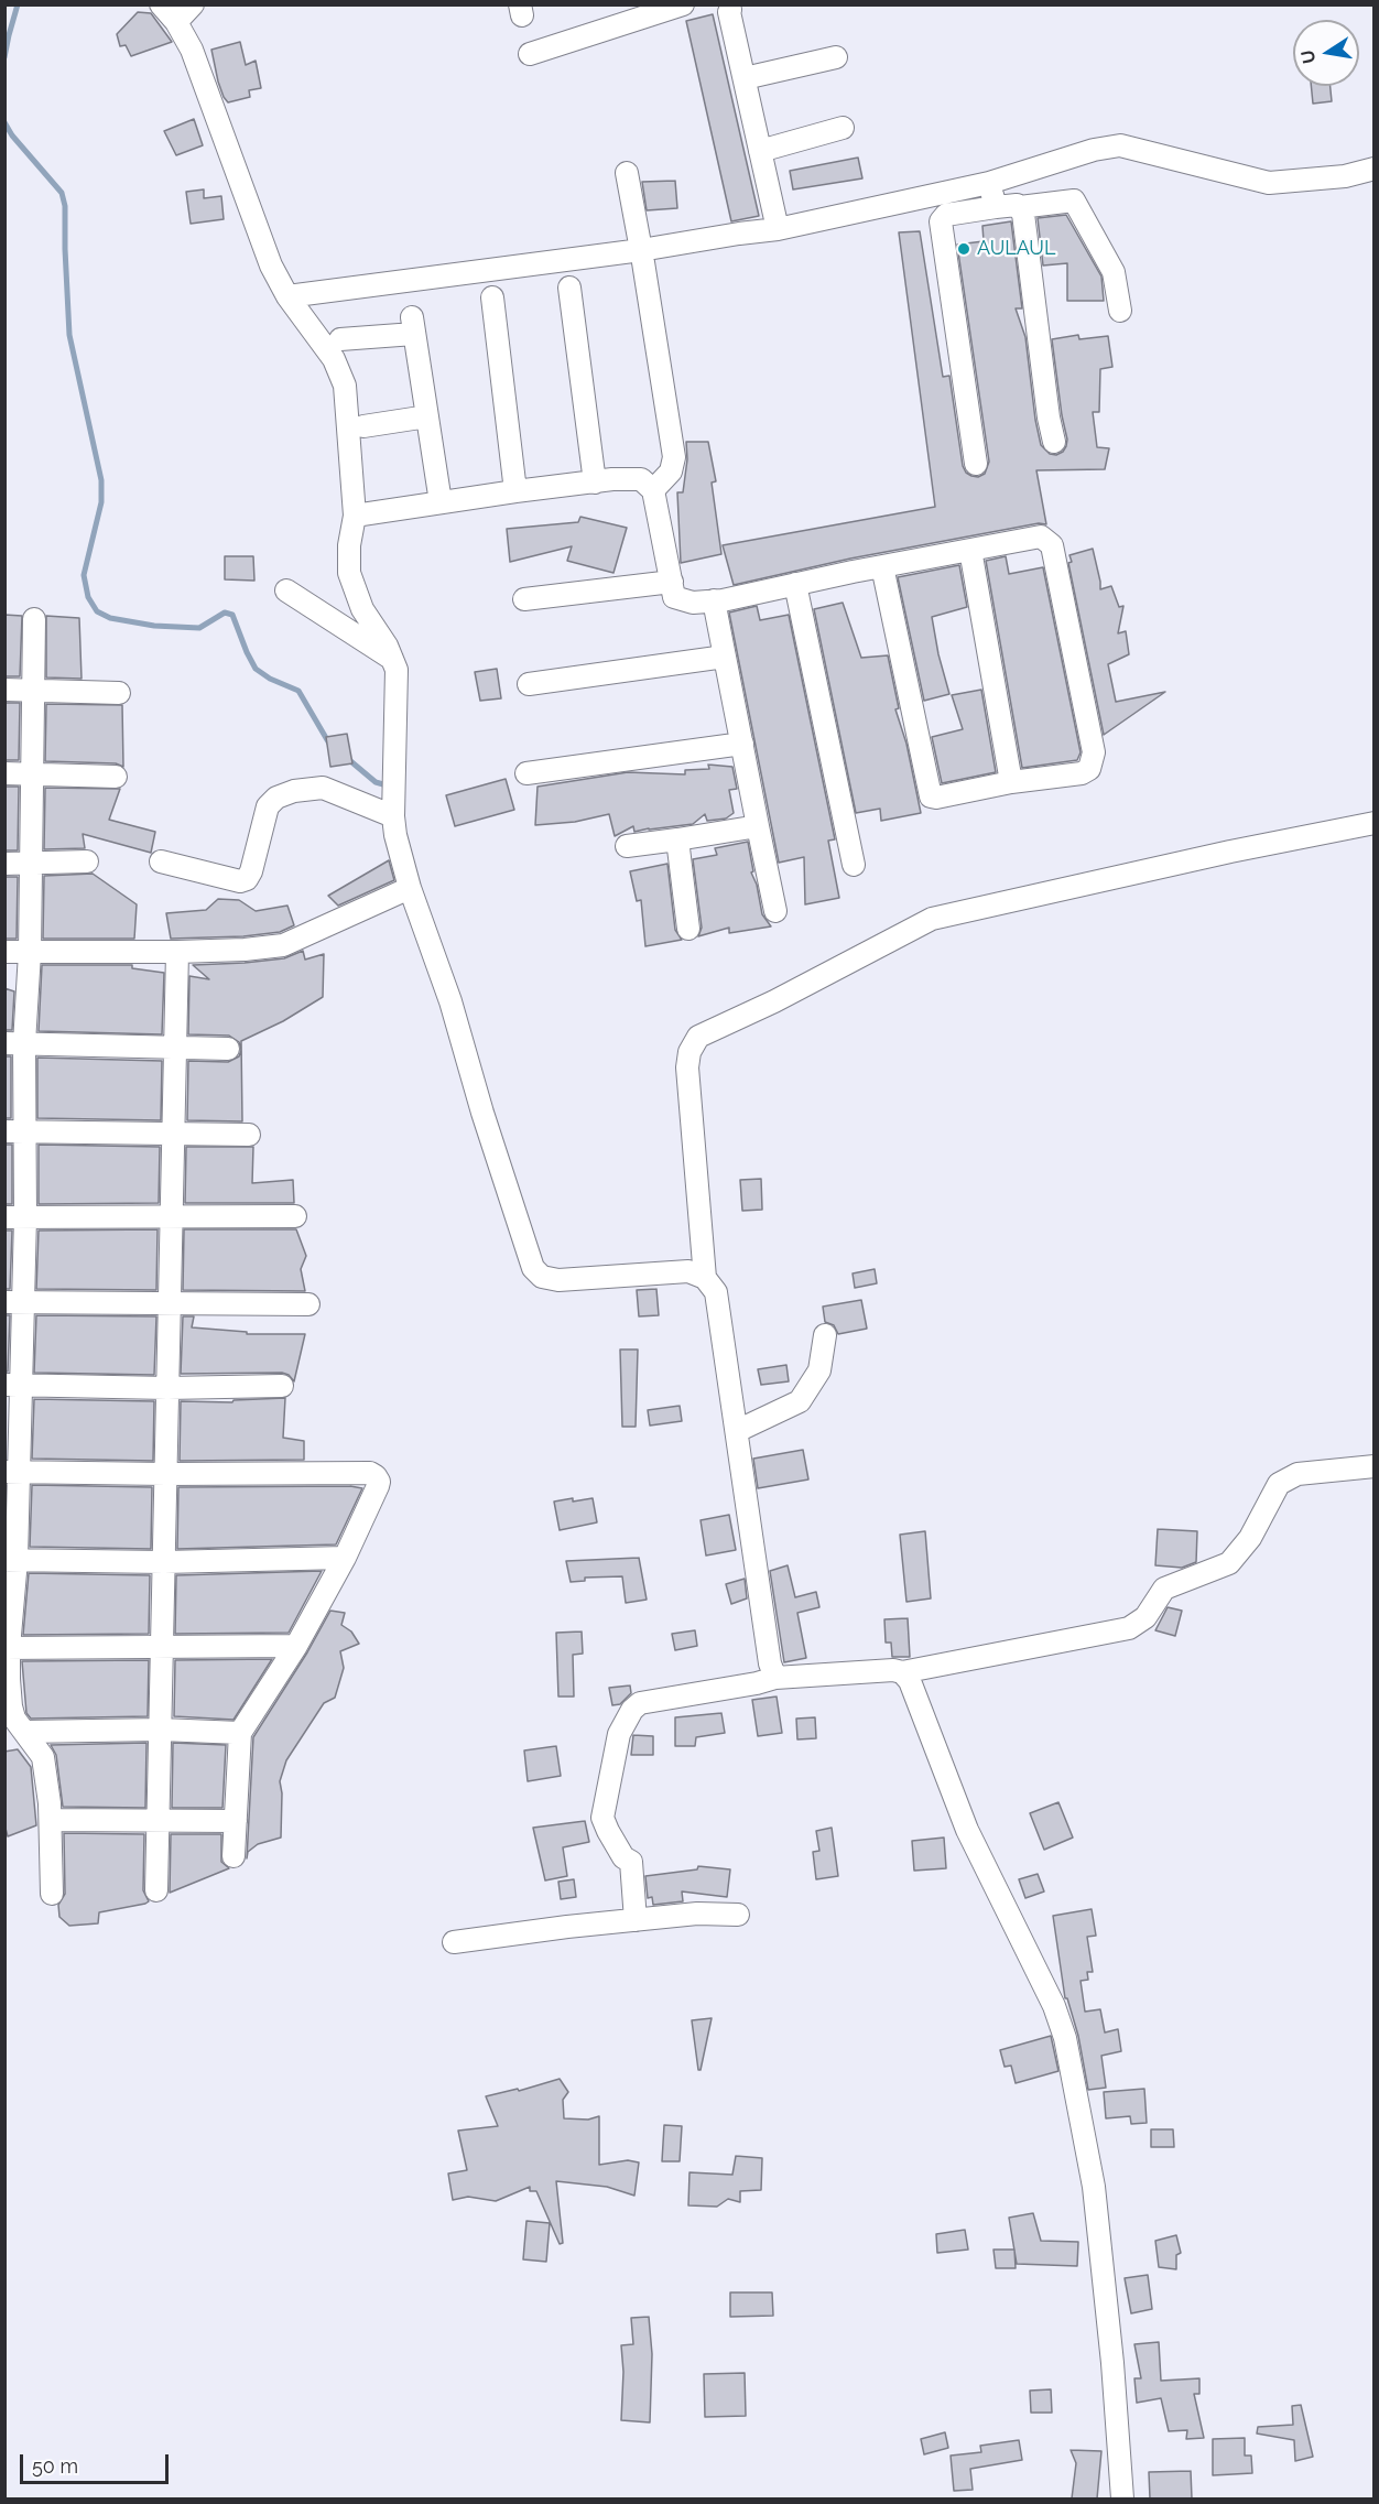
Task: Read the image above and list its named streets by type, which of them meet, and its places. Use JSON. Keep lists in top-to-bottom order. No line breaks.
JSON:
{"places":["AULAUL"],"scale_bar":"50 m","north":"left"}
